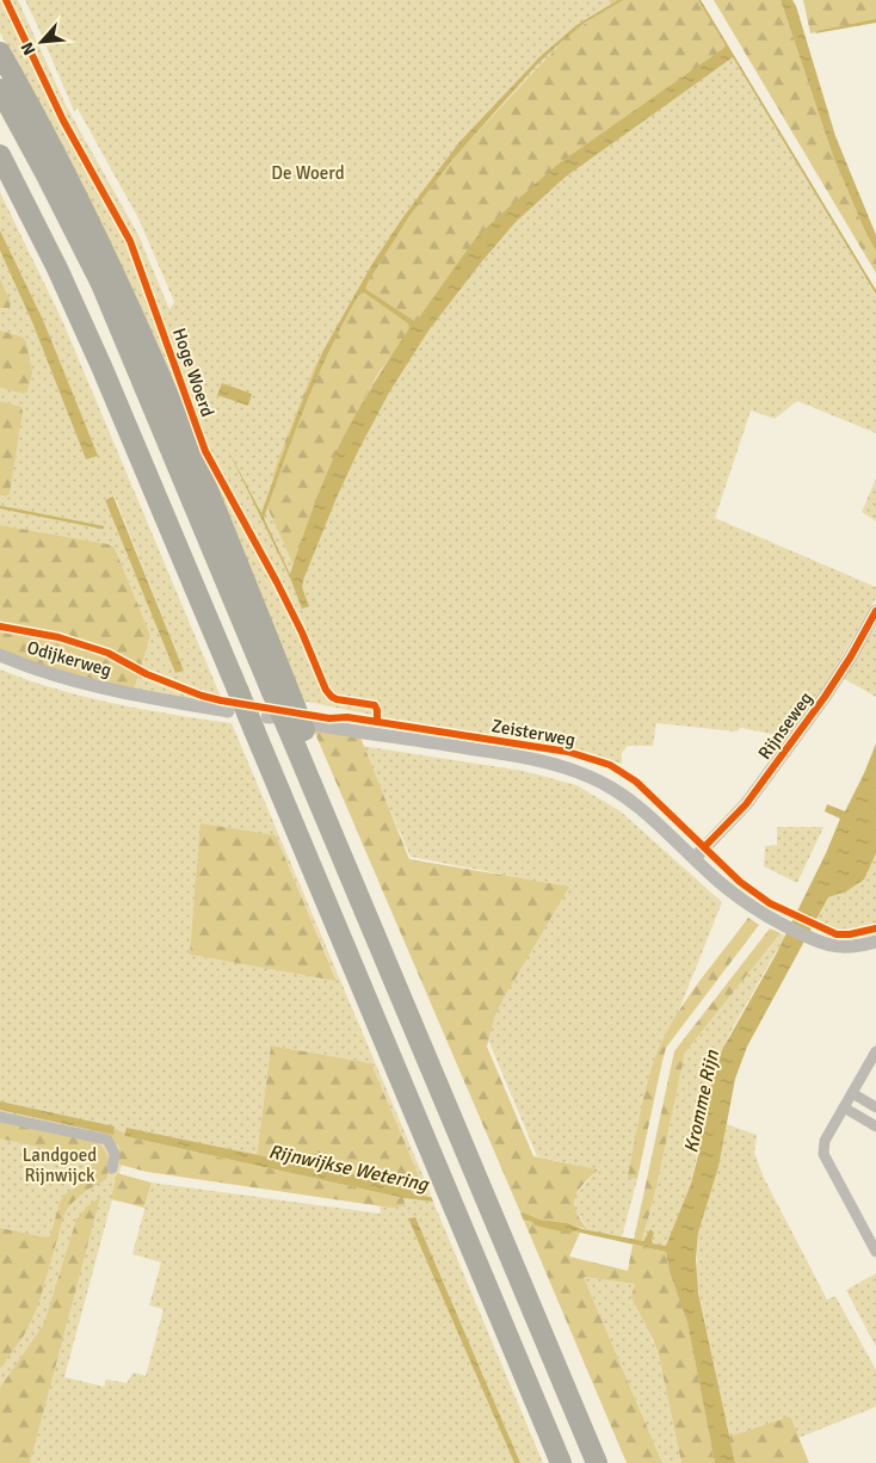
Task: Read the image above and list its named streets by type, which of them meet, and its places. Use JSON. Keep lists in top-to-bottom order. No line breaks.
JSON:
{"streets":{"street":["Odijkerweg","Rijnseweg","Zeisterweg"],"cycle path":["Hoge Woerd"]},"crossings":[["Rijnseweg","Zeisterweg"]],"water":["Kromme Rijn","Rijnwijkse Wetering"],"parks":["De Woerd","Landgoed Rijnwijck"],"north":"bottom left"}
